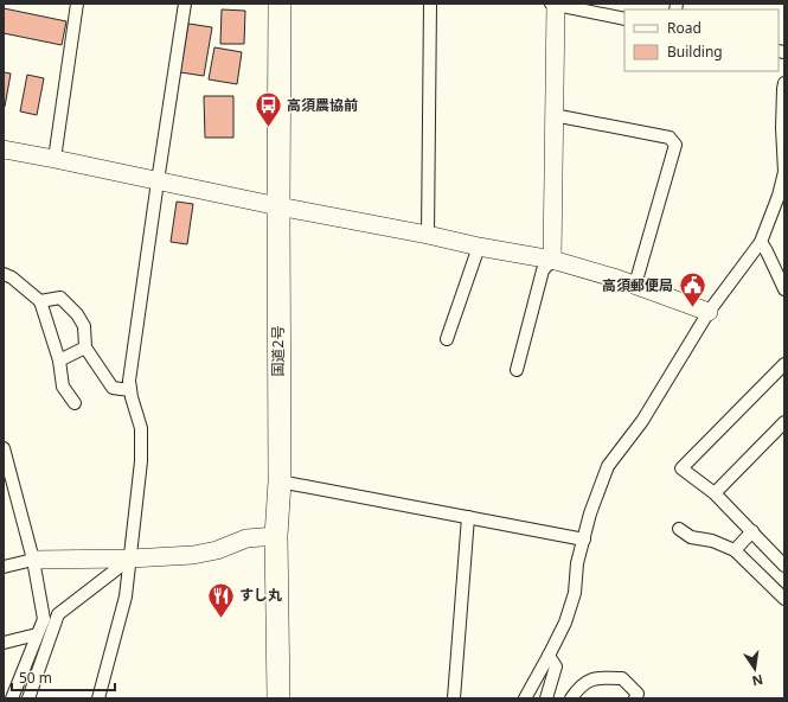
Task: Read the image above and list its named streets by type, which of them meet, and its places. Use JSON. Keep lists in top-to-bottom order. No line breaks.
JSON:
{"streets":{"highway":["国道2号"]},"places":{"bus stop":["高須農協前"],"public building":["高須郵便局"],"restaurant":["すし丸"]},"legend":["Road","Building"],"scale_bar":"50 m","north":"bottom"}
